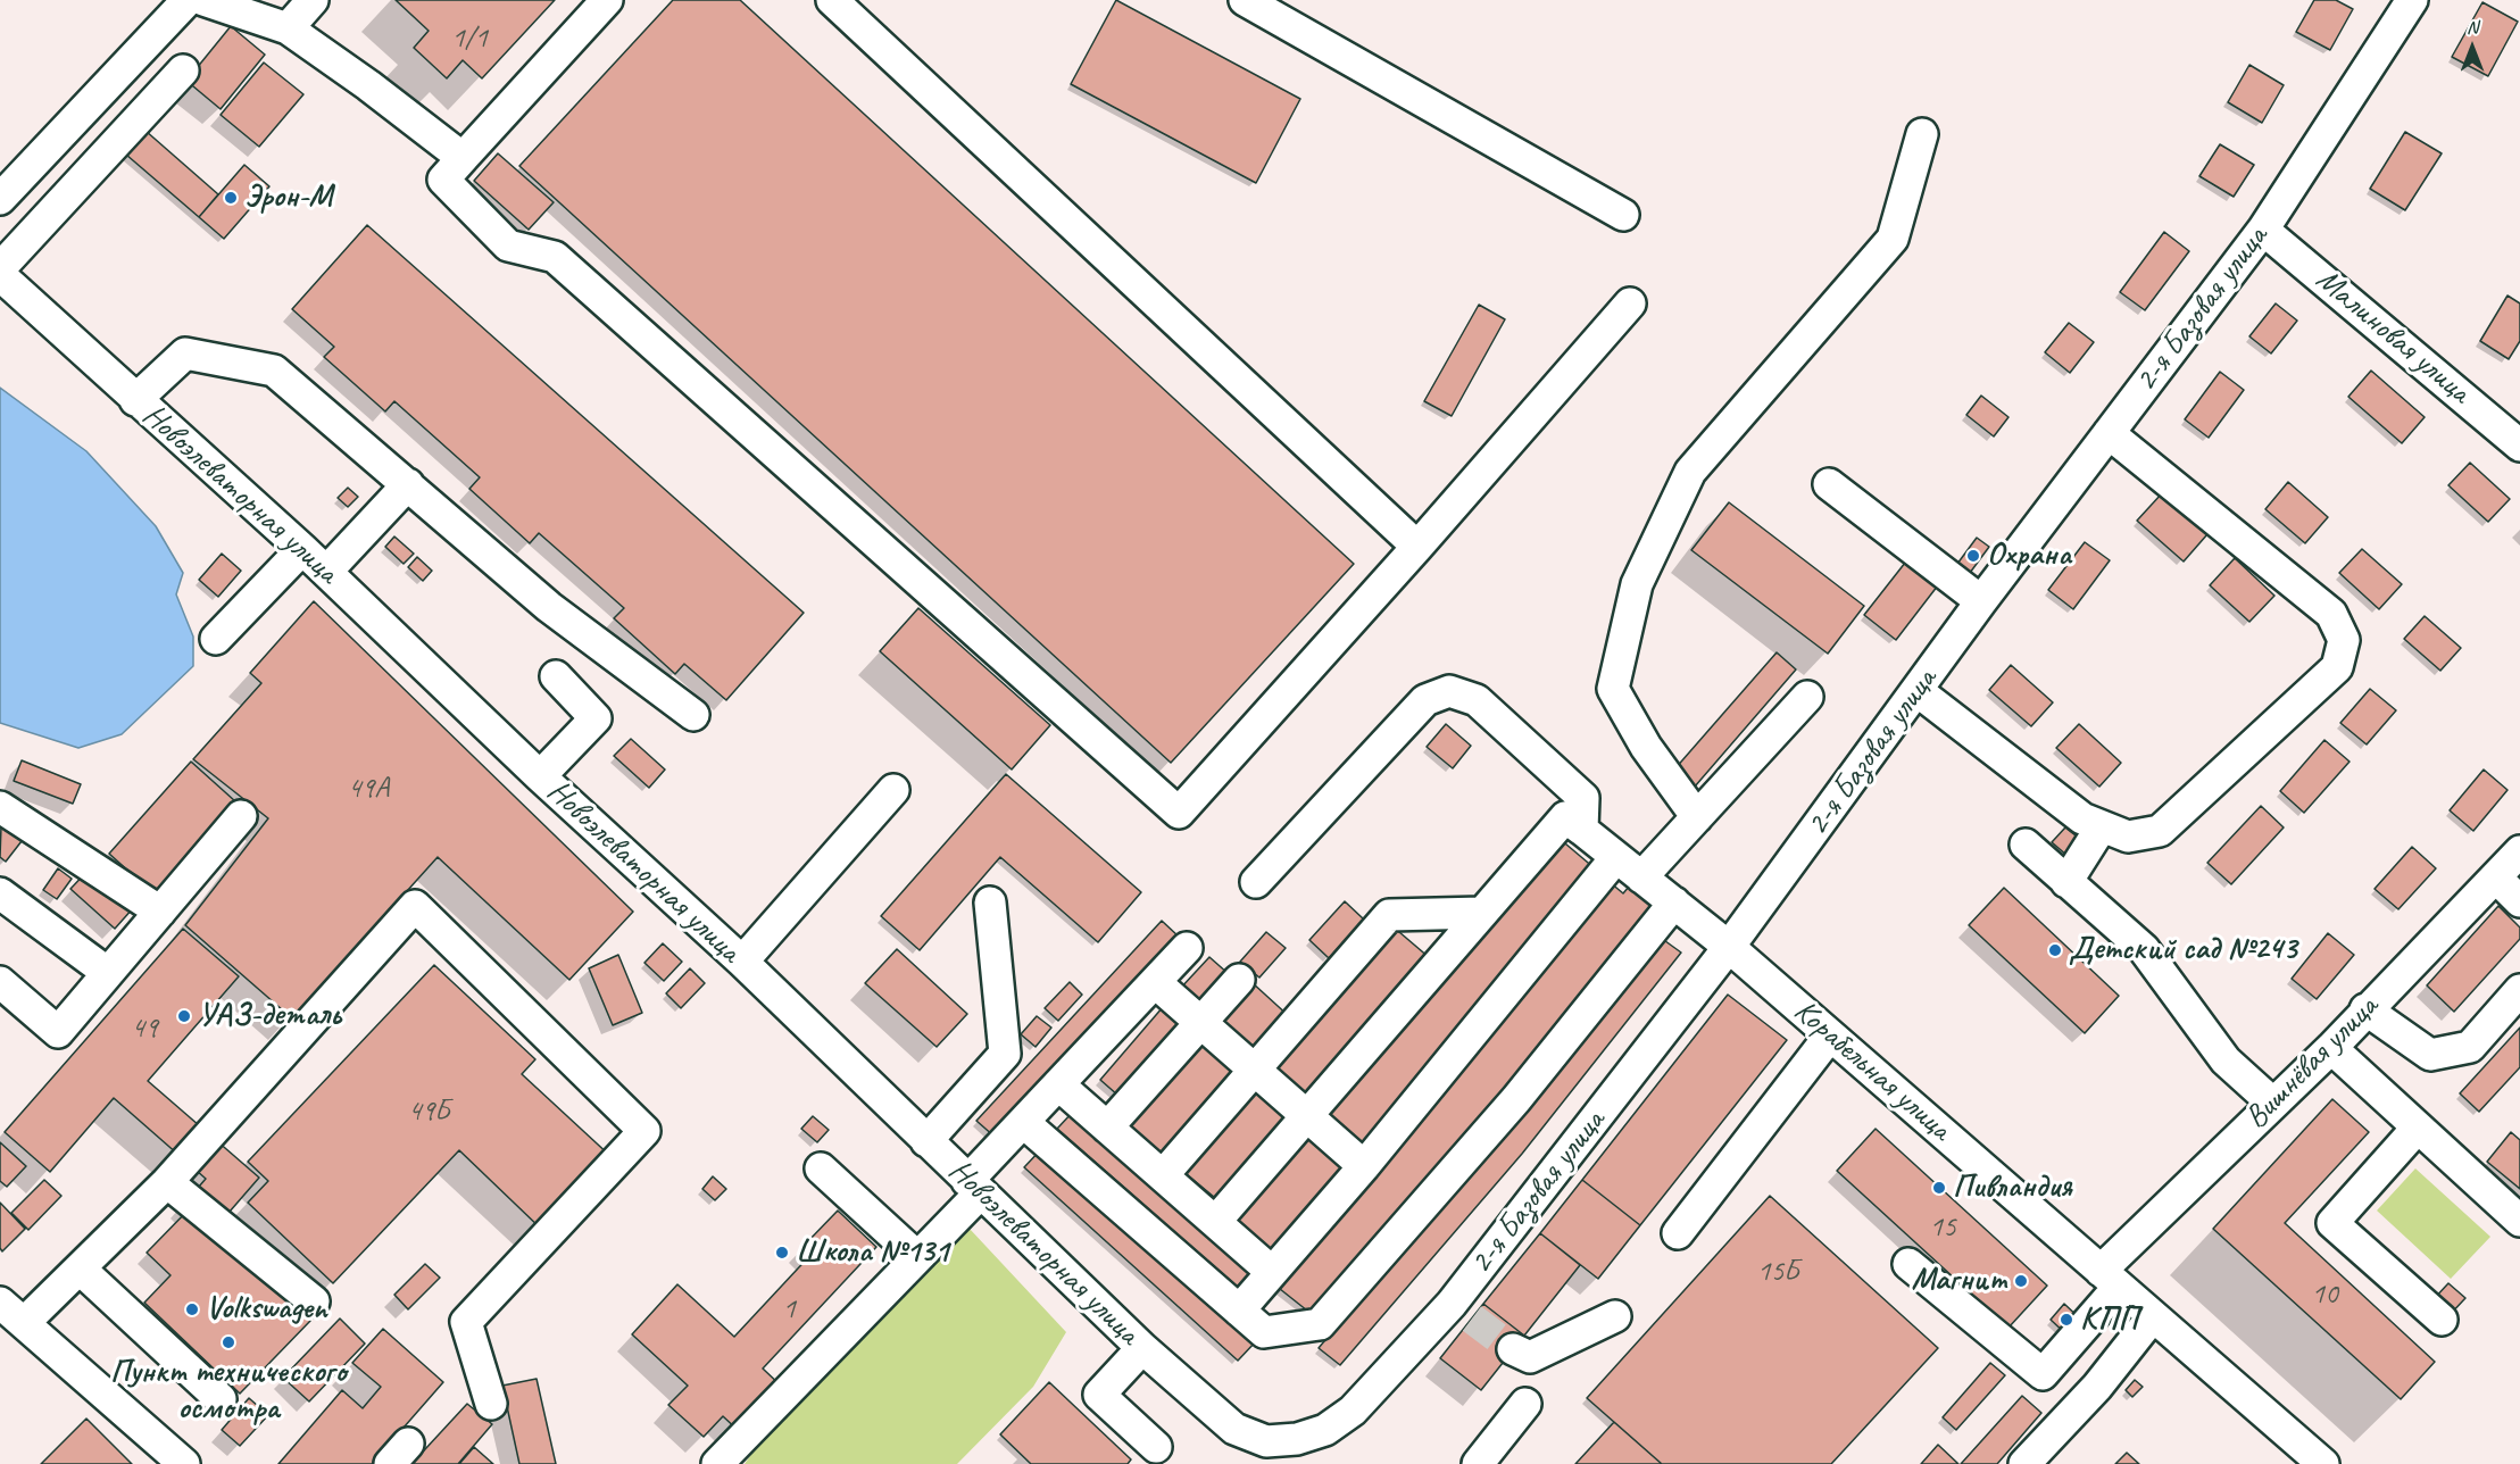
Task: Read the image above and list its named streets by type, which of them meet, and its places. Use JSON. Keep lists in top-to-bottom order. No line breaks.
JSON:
{"streets":{"street":["2-я Базовая улица","Малиновая улица","Новоэлеваторная улица","Вишнёвая улица","Корабельная улица"]},"crossings":[["2-я Базовая улица","Малиновая улица"],["2-я Базовая улица","Новоэлеваторная улица"],["2-я Базовая улица","Корабельная улица"],["Вишнёвая улица","Корабельная улица"]],"places":["Эрон-М","Охрана","Детский сад №243","УАЗ-деталь","Пивландия","Школа №131","Магнит","Volkswagen","КПП","Пункт технического осмотра"],"house_numbers":["1/1","49А","49","49Б","15","15Б","10","1"],"north":"top"}
